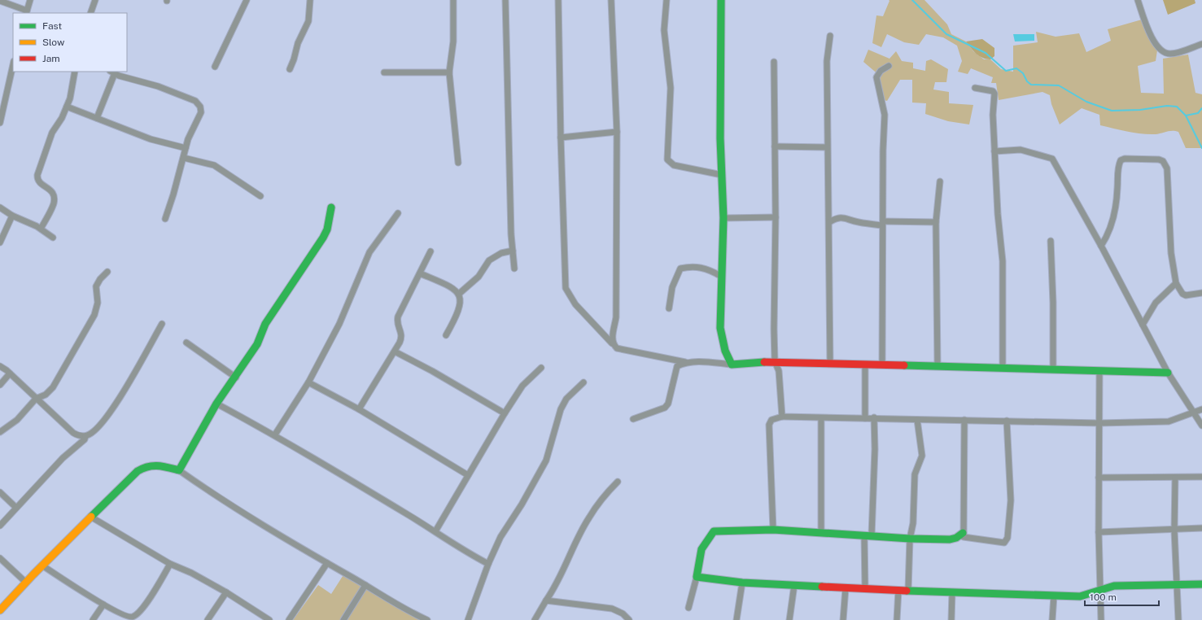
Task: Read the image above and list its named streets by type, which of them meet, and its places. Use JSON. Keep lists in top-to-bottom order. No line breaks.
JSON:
{"legend":["Fast","Slow","Jam"],"scale_bar":"100 m"}
